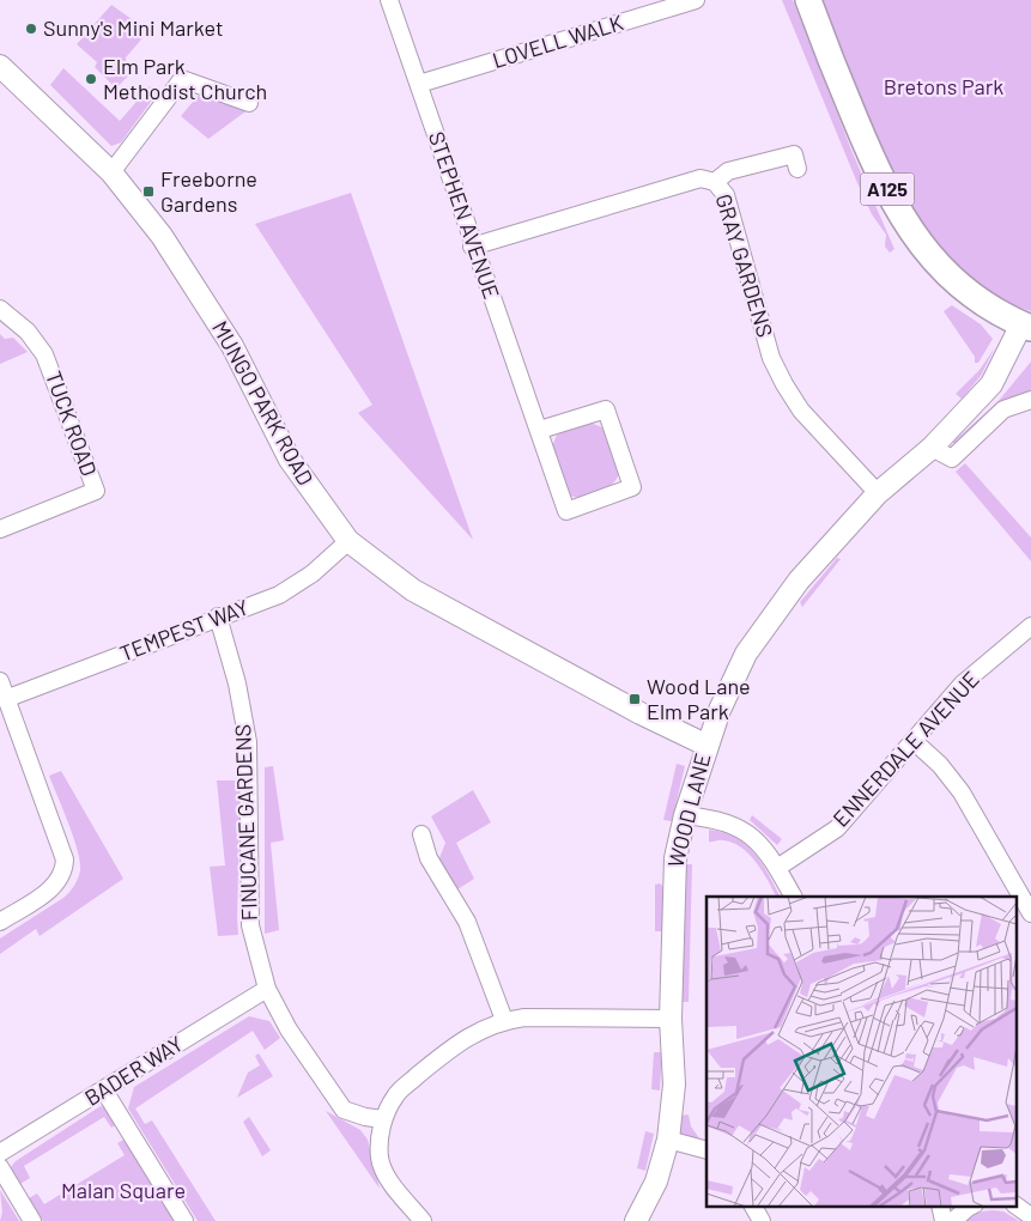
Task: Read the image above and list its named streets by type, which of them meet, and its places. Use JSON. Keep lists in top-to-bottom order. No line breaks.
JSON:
{"streets":{"main road":["A125"],"street":["LOVELL WALK","STEPHEN AVENUE","GRAY GARDENS","MUNGO PARK ROAD","TUCK ROAD","TEMPEST WAY","ENNERDALE AVENUE","WOOD LANE","FINUCANE GARDENS","BADER WAY"]},"crossings":[["LOVELL WALK","STEPHEN AVENUE"],["A125","WOOD LANE"],["STEPHEN AVENUE","GRAY GARDENS"],["GRAY GARDENS","WOOD LANE"],["MUNGO PARK ROAD","TEMPEST WAY"],["MUNGO PARK ROAD","WOOD LANE"],["TEMPEST WAY","FINUCANE GARDENS"],["FINUCANE GARDENS","BADER WAY"]],"parks":["Bretons Park","Malan Square"],"places":{"other":["Sunny's Mini Market","Elm Park Methodist Church"],"transit":["Freeborne Gardens","Wood Lane Elm Park"]}}
